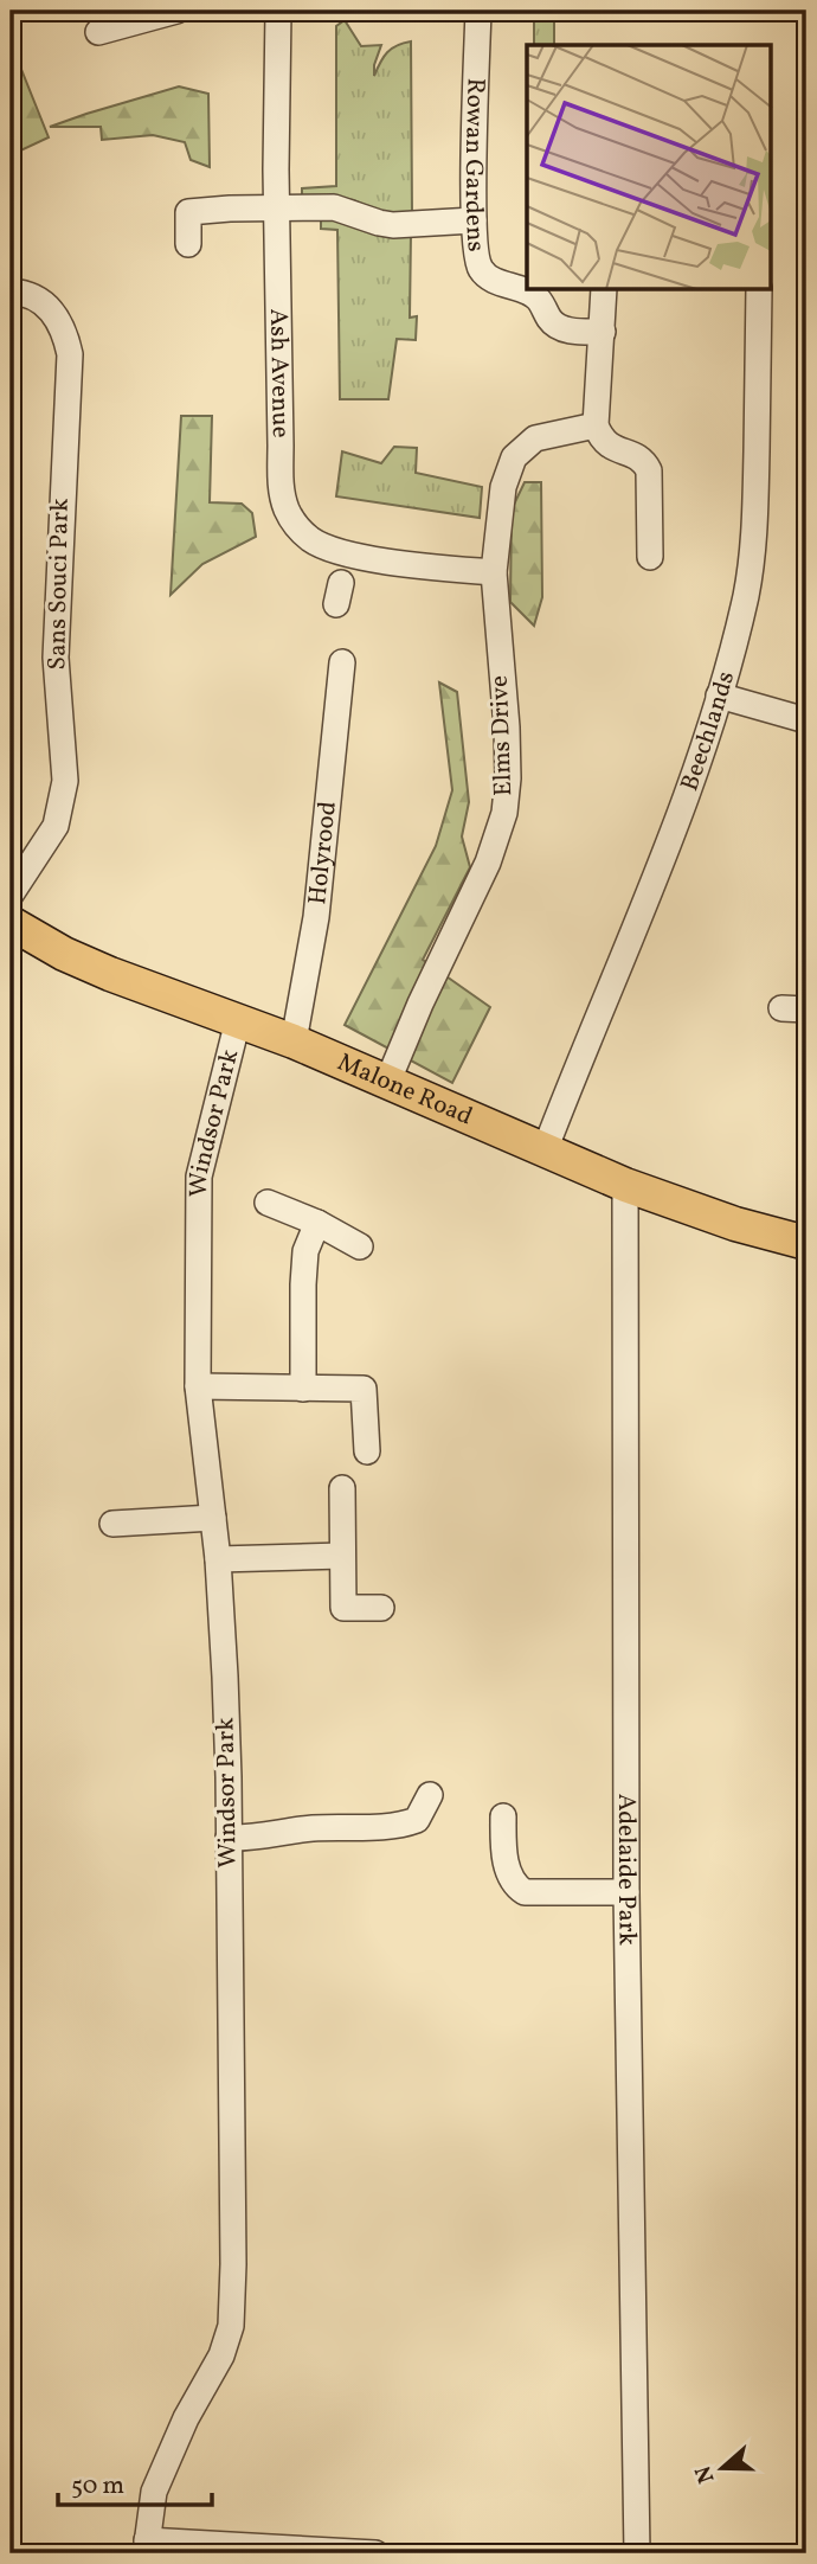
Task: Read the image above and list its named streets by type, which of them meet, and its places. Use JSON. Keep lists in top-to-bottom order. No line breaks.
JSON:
{"streets":{"main road":["Malone Road"],"street":["Rowan Gardens","Ash Avenue","Sans Souci Park","Beechlands","Elms Drive","Holyrood","Windsor Park","Adelaide Park"]},"crossings":[["Ash Avenue","Elms Drive"],["Beechlands","Malone Road"],["Elms Drive","Malone Road"],["Holyrood","Malone Road"],["Malone Road","Windsor Park"],["Malone Road","Adelaide Park"]],"scale_bar":"50 m","north":"left"}
